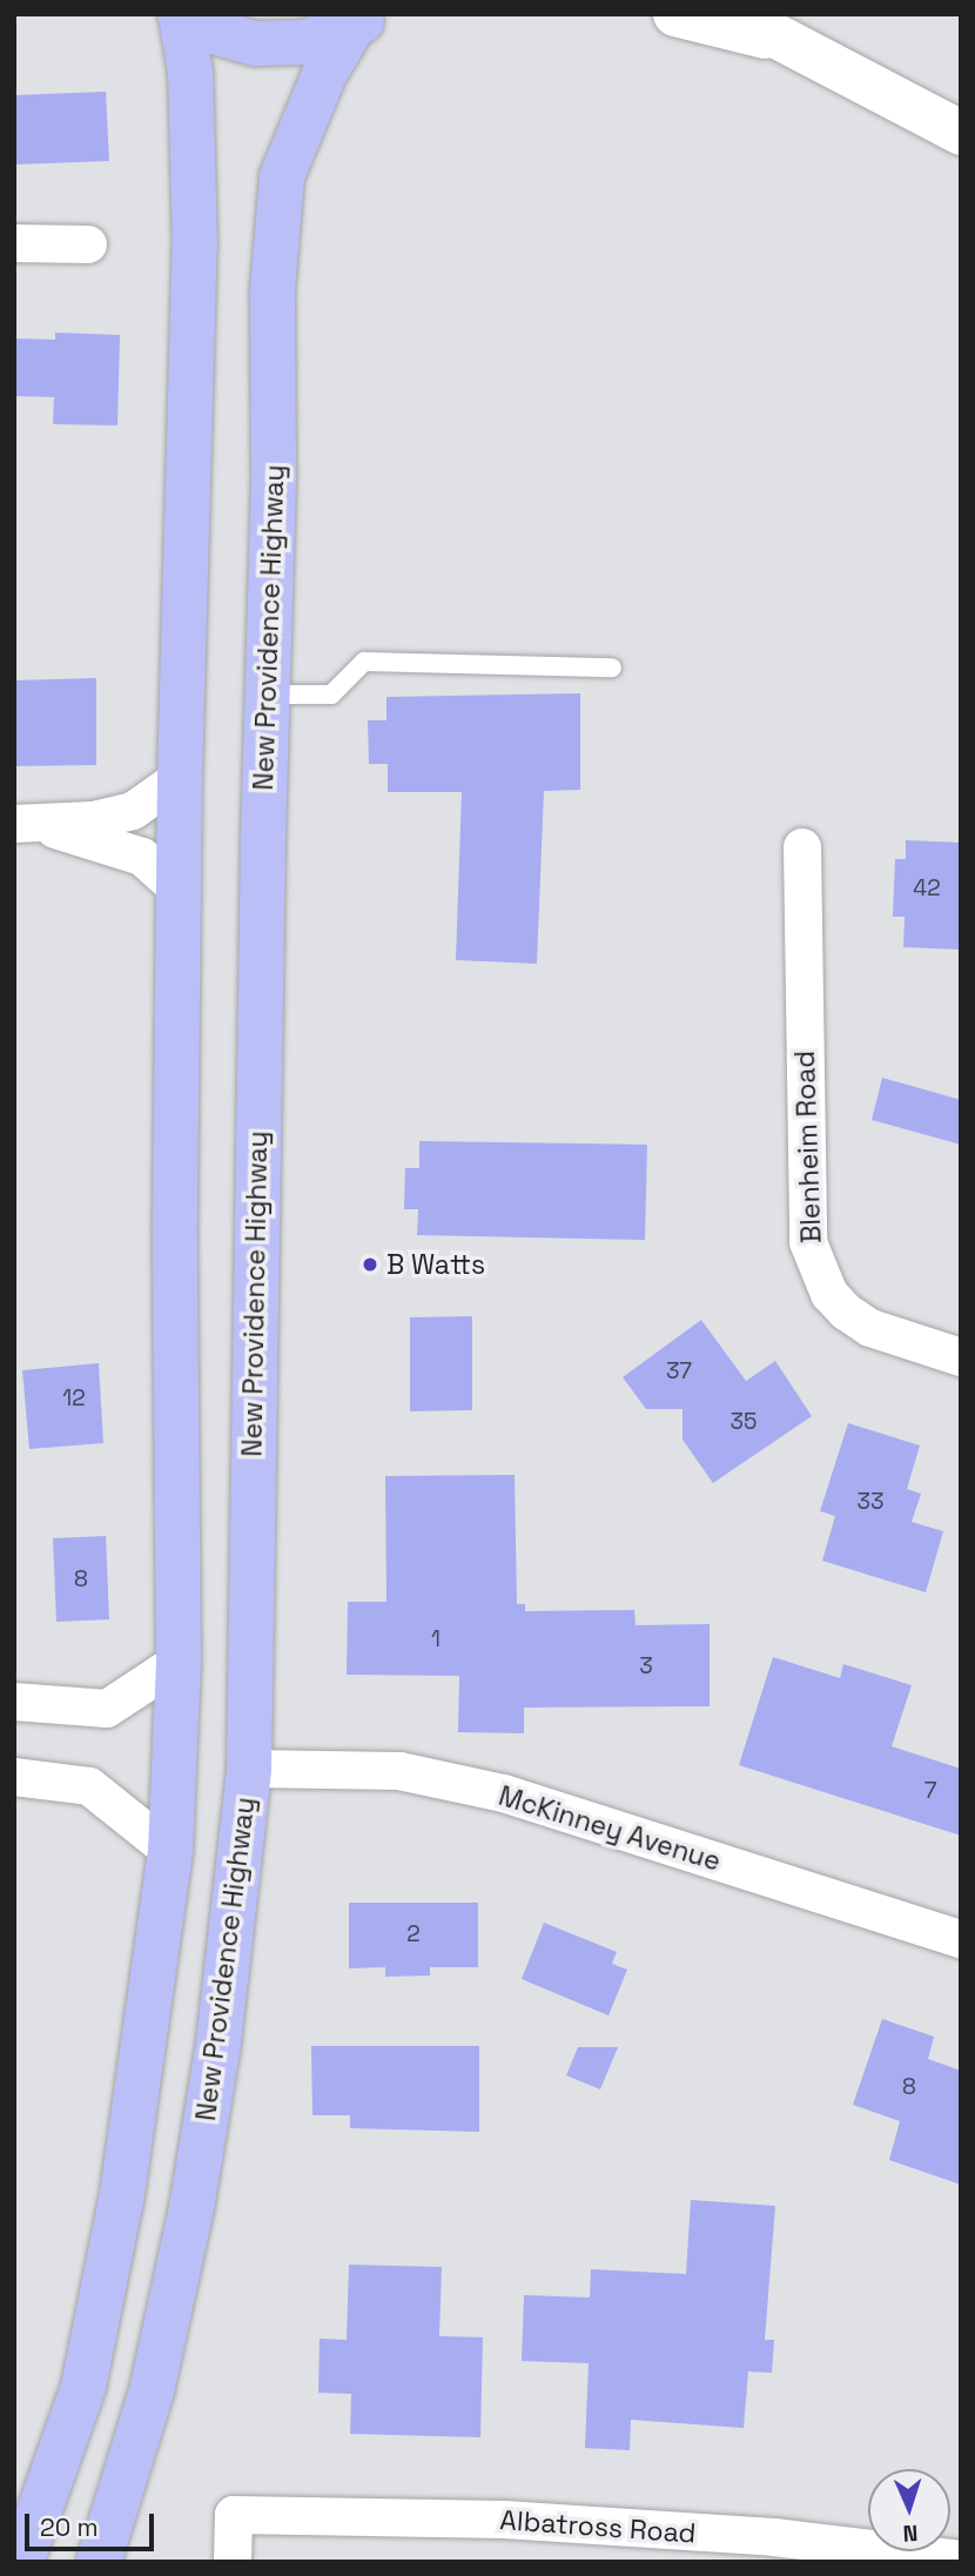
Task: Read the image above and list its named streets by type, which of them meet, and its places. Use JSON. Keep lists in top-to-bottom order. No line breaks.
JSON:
{"streets":{"highway":["New Providence Highway"],"street":["Blenheim Road","McKinney Avenue","Albatross Road"]},"crossings":[["New Providence Highway","McKinney Avenue"]],"places":["B Watts"],"house_numbers":["42","37","12","35","33","8","1","3","7","2","8"],"scale_bar":"20 m","north":"bottom"}
